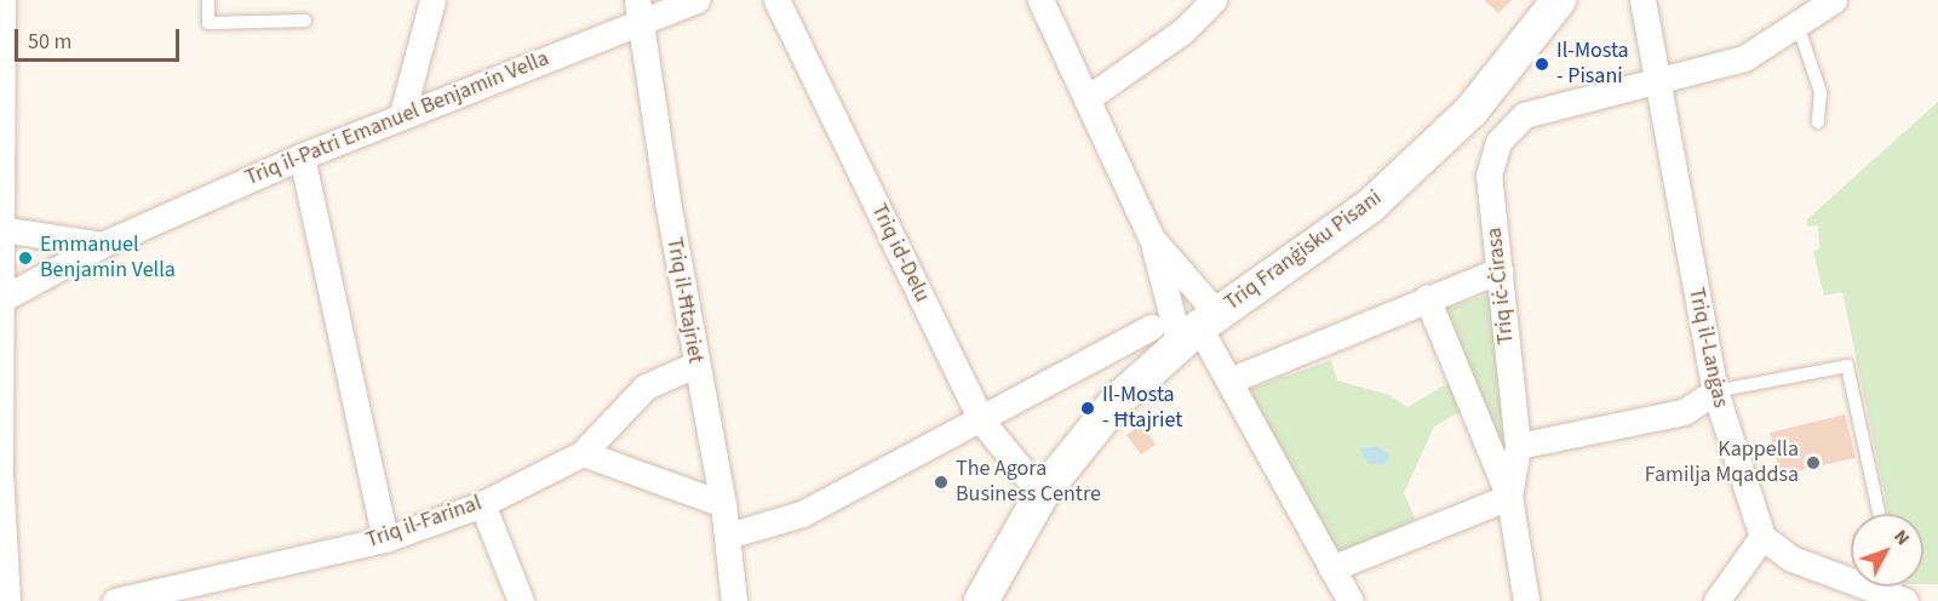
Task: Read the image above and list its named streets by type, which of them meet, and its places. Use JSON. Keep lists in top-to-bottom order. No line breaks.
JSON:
{"streets":{"street":["Triq il-Patri Emanuel Benjamin Vella","Triq Franġisku Pisani","Triq id-Delu","Triq iċ-Ċirasa","Triq il-Ħtajriet","Triq il-Lanġas","Triq il-Farinal"]},"crossings":[["Triq il-Patri Emanuel Benjamin Vella","Triq il-Ħtajriet"],["Triq Franġisku Pisani","Triq id-Delu"],["Triq iċ-Ċirasa","Triq il-Lanġas"],["Triq il-Ħtajriet","Triq il-Farinal"]],"places":["Il-Mosta - Pisani","Emmanuel Benjamin Vella","Il-Mosta - Ħtajriet","Kappella Familja Mqaddsa","The Agora Business Centre"],"scale_bar":"50 m","north":"top right"}
